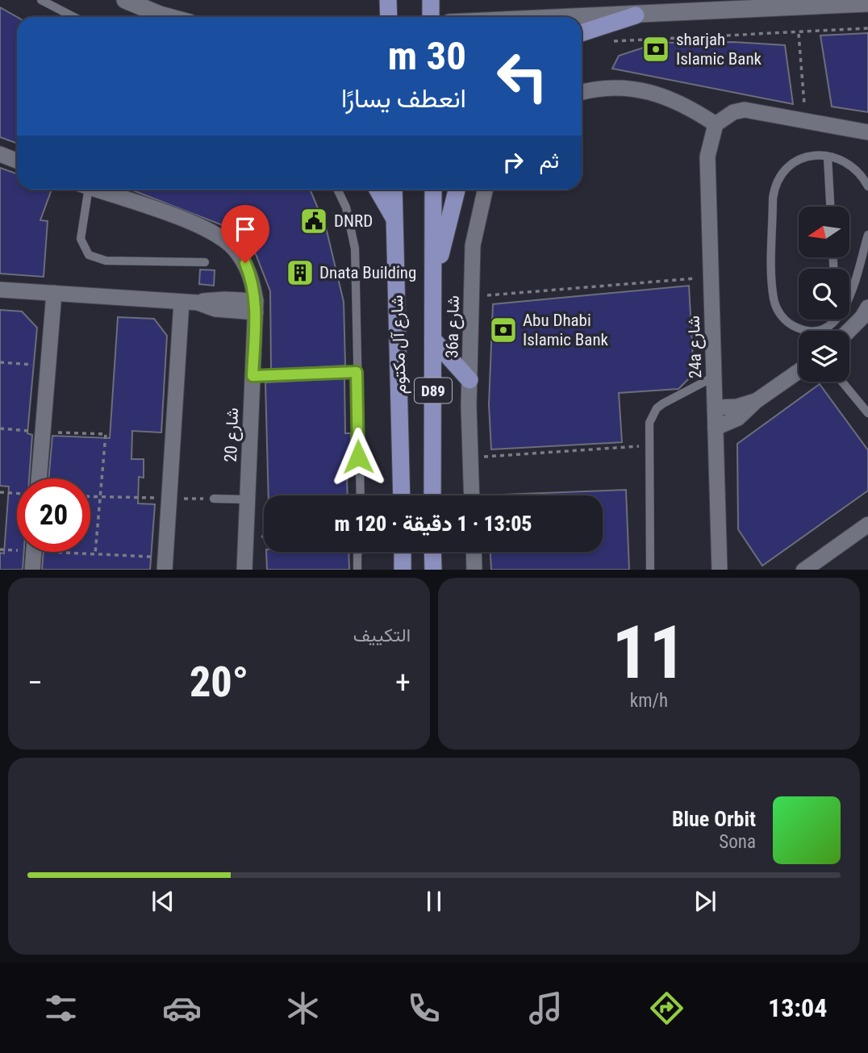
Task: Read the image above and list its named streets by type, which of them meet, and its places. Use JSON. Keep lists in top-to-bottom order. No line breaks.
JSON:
{"streets":{"main road":["شارع آل مكتوم","D89"],"street":["36a شارع","24a شارع","شارع 20"]},"places":{"bank":["sharjah Islamic Bank","Abu Dhabi Islamic Bank"],"public building":["DNRD"],"building":["Dnata Building"]},"north":"left","page":{"turn":["30 m","انعطف يسارًا"],"then":"ثم","limit":"20","trip":"13:05 · 1 دقيقة · 120 m","tile":[["11","km/h"],"التكييف"],"heat":["−","20°","+"],"song":["Blue Orbit","Sona"],"tabs":"13:04"}}
